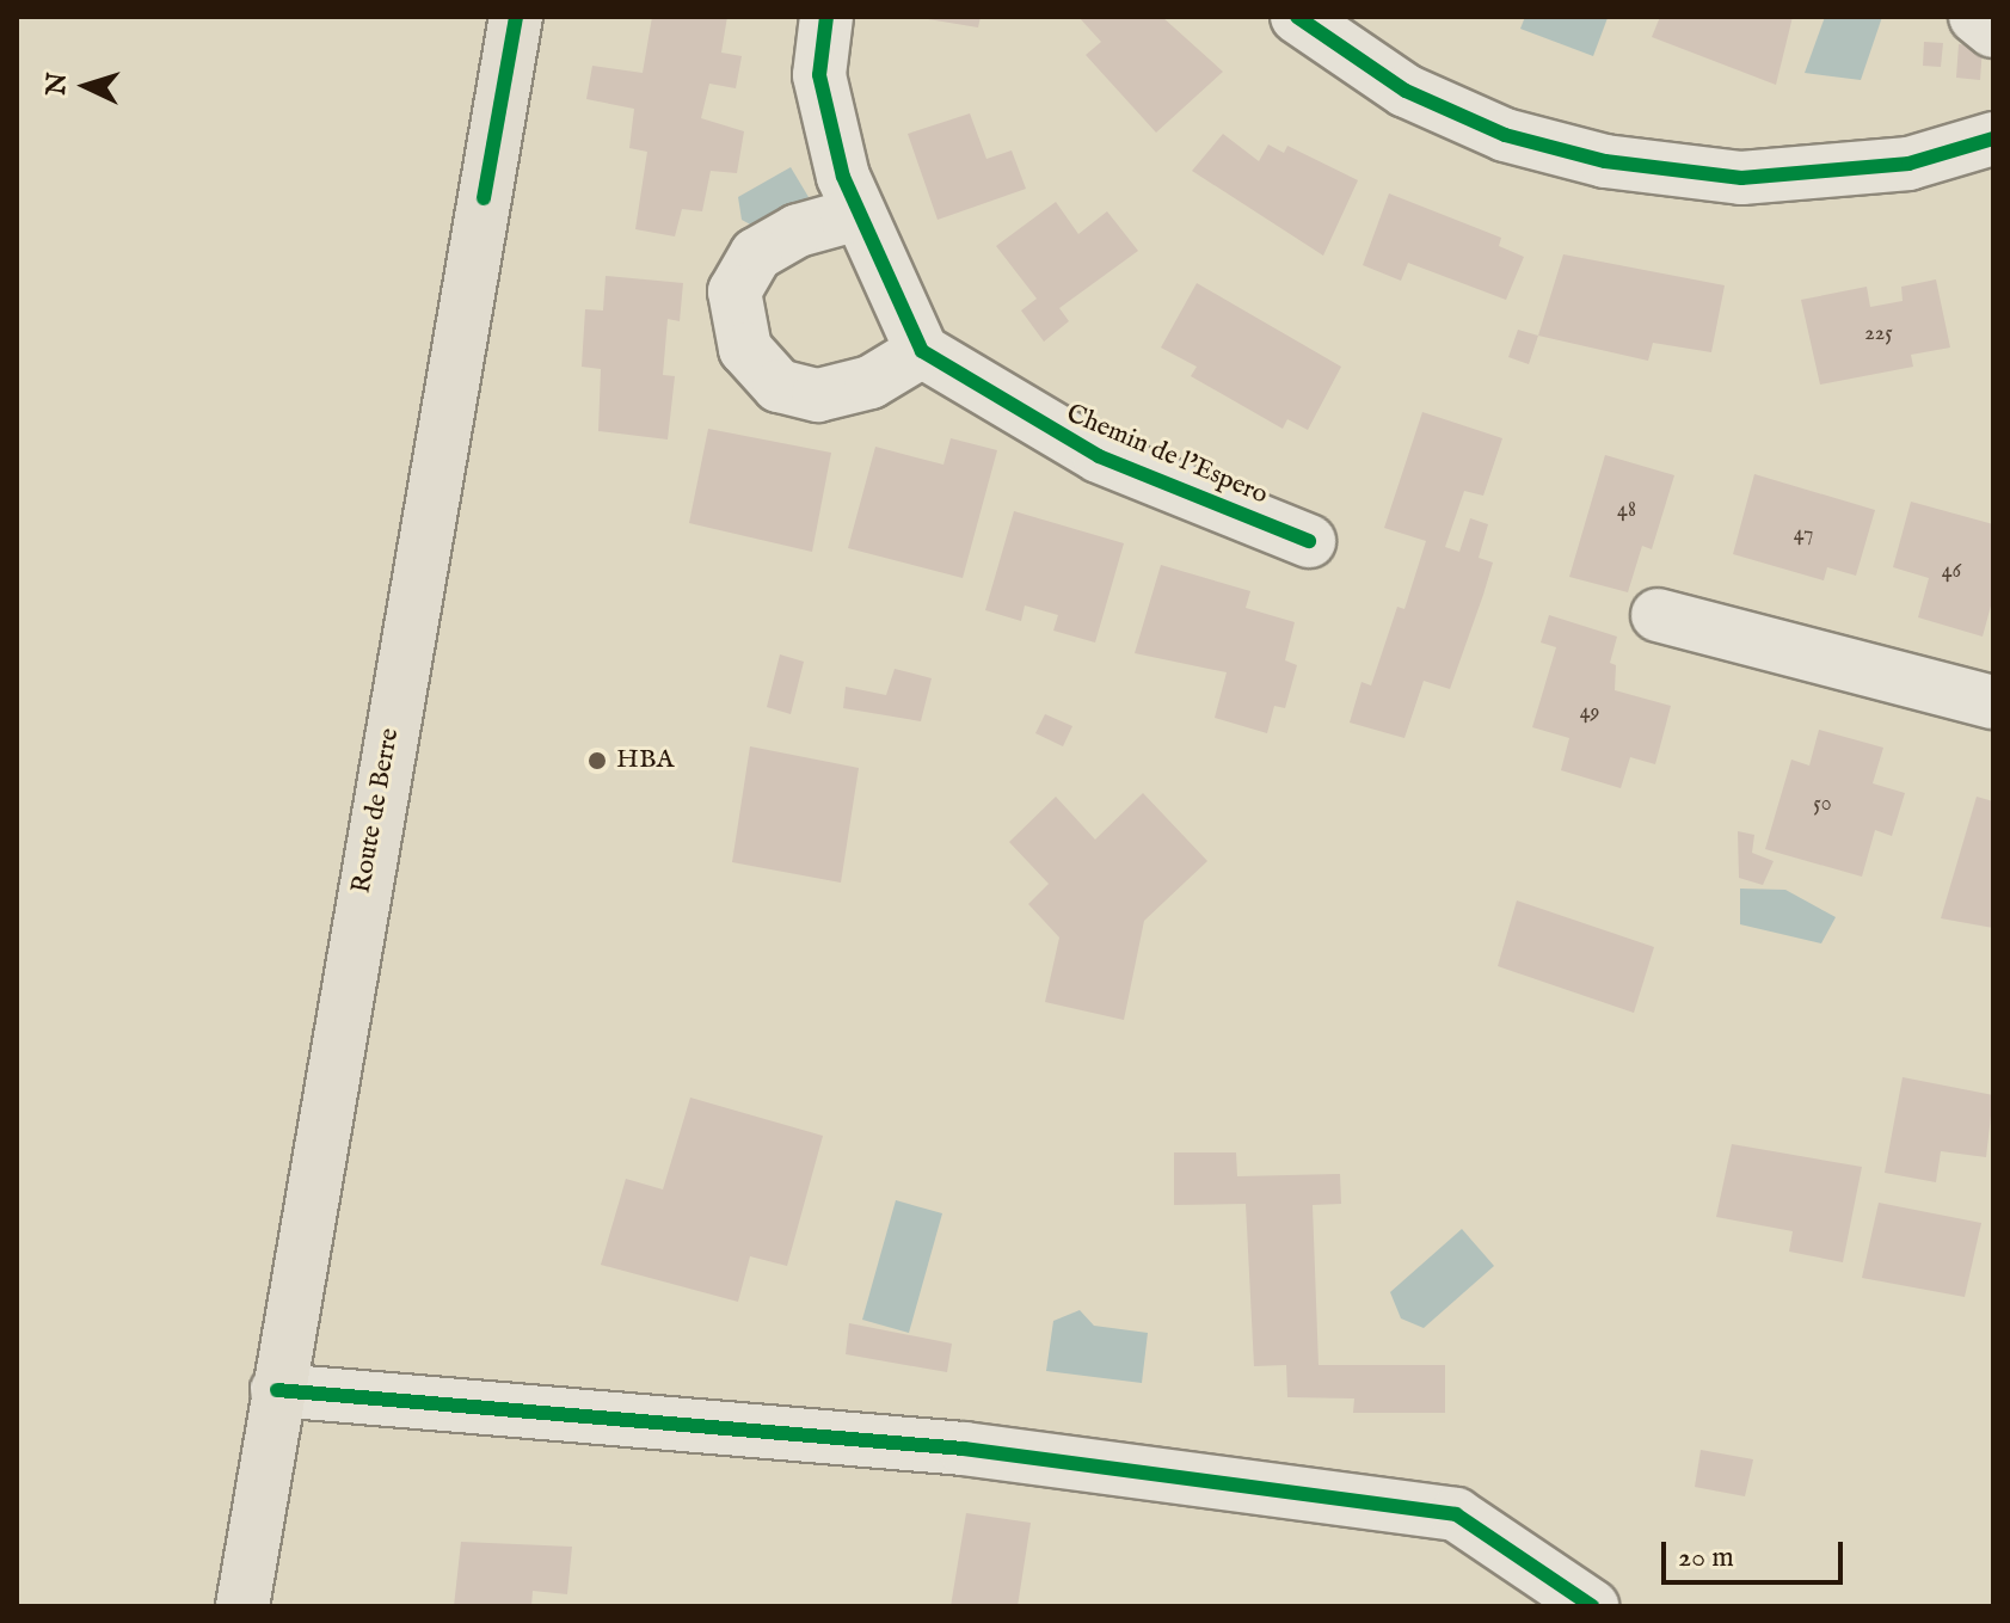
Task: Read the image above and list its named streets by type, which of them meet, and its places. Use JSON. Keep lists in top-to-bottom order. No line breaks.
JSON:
{"streets":{"main road":["Route de Berre"],"street":["Chemin de l'Espero"]},"places":["HBA"],"house_numbers":["225","48","47","46","49","50"],"scale_bar":"20 m","north":"left"}
